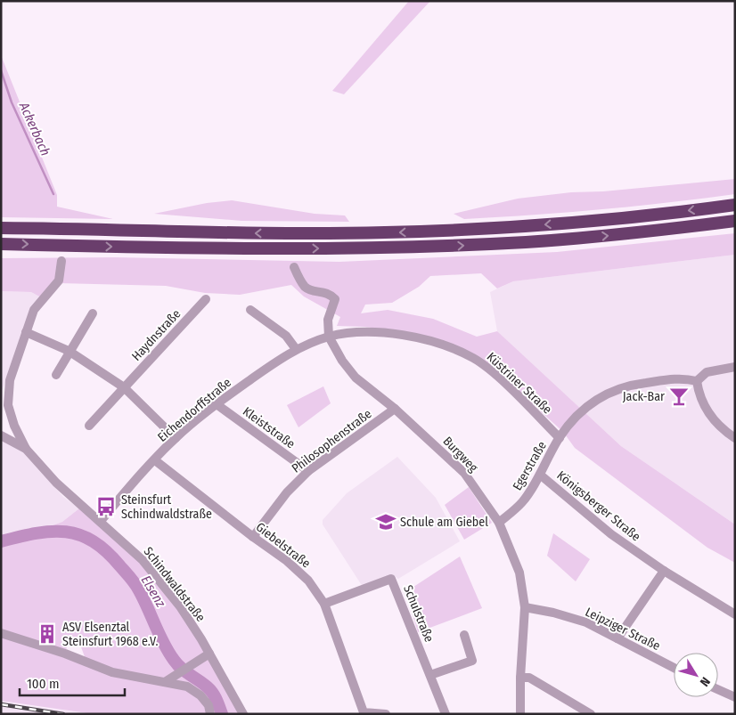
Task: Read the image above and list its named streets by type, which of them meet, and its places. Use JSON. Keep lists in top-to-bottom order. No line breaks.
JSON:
{"streets":{"street":["Haydnstraße","Küstriner Straße","Eichendorffstraße","Kleiststraße","Philosophenstraße","Burgweg","Egerstraße","Königsberger Straße","Giebelstraße","Schindwaldstraße","Schulstraße","Leipziger Straße"]},"crossings":[["Küstriner Straße","Eichendorffstraße"],["Küstriner Straße","Burgweg"],["Küstriner Straße","Egerstraße"],["Eichendorffstraße","Kleiststraße"],["Eichendorffstraße","Burgweg"],["Eichendorffstraße","Giebelstraße"],["Eichendorffstraße","Schindwaldstraße"],["Kleiststraße","Philosophenstraße"],["Philosophenstraße","Burgweg"],["Philosophenstraße","Giebelstraße"],["Burgweg","Egerstraße"],["Burgweg","Leipziger Straße"],["Egerstraße","Königsberger Straße"],["Giebelstraße","Schulstraße"]],"water":["Ackerbach","Elsenz"],"places":{"bar":["Jack-Bar"],"bus stop":["Steinsfurt Schindwaldstraße"],"school or university":["Schule am Giebel"],"building":["ASV Elsenztal Steinsfurt 1968 e.V."]},"scale_bar":"100 m","north":"bottom right"}
